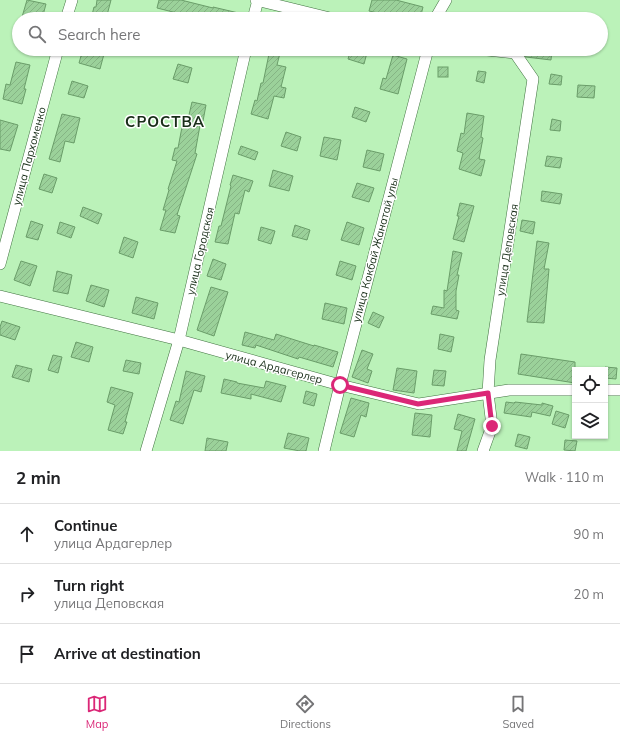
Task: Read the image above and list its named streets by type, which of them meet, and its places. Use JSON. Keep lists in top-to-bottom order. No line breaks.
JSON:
{"streets":{"street":["улица Пархоменко","улица Кокбай Жанатай улы","улица Деповская","улица Городская","улица Ардагерлер"]},"crossings":[["улица Кокбай Жанатай улы","улица Ардагерлер"],["улица Деповская","улица Ардагерлер"],["улица Городская","улица Ардагерлер"]],"districts":["СРОСТВА"],"page":{"search":"Search here","heading":["2 min","Walk · 110 m"],"list":[["Continue","улица Ардагерлер","90 m"],["Turn right","улица Деповская","20 m"],"Arrive at destination"],"nav":["Map","Directions","Saved"]}}
